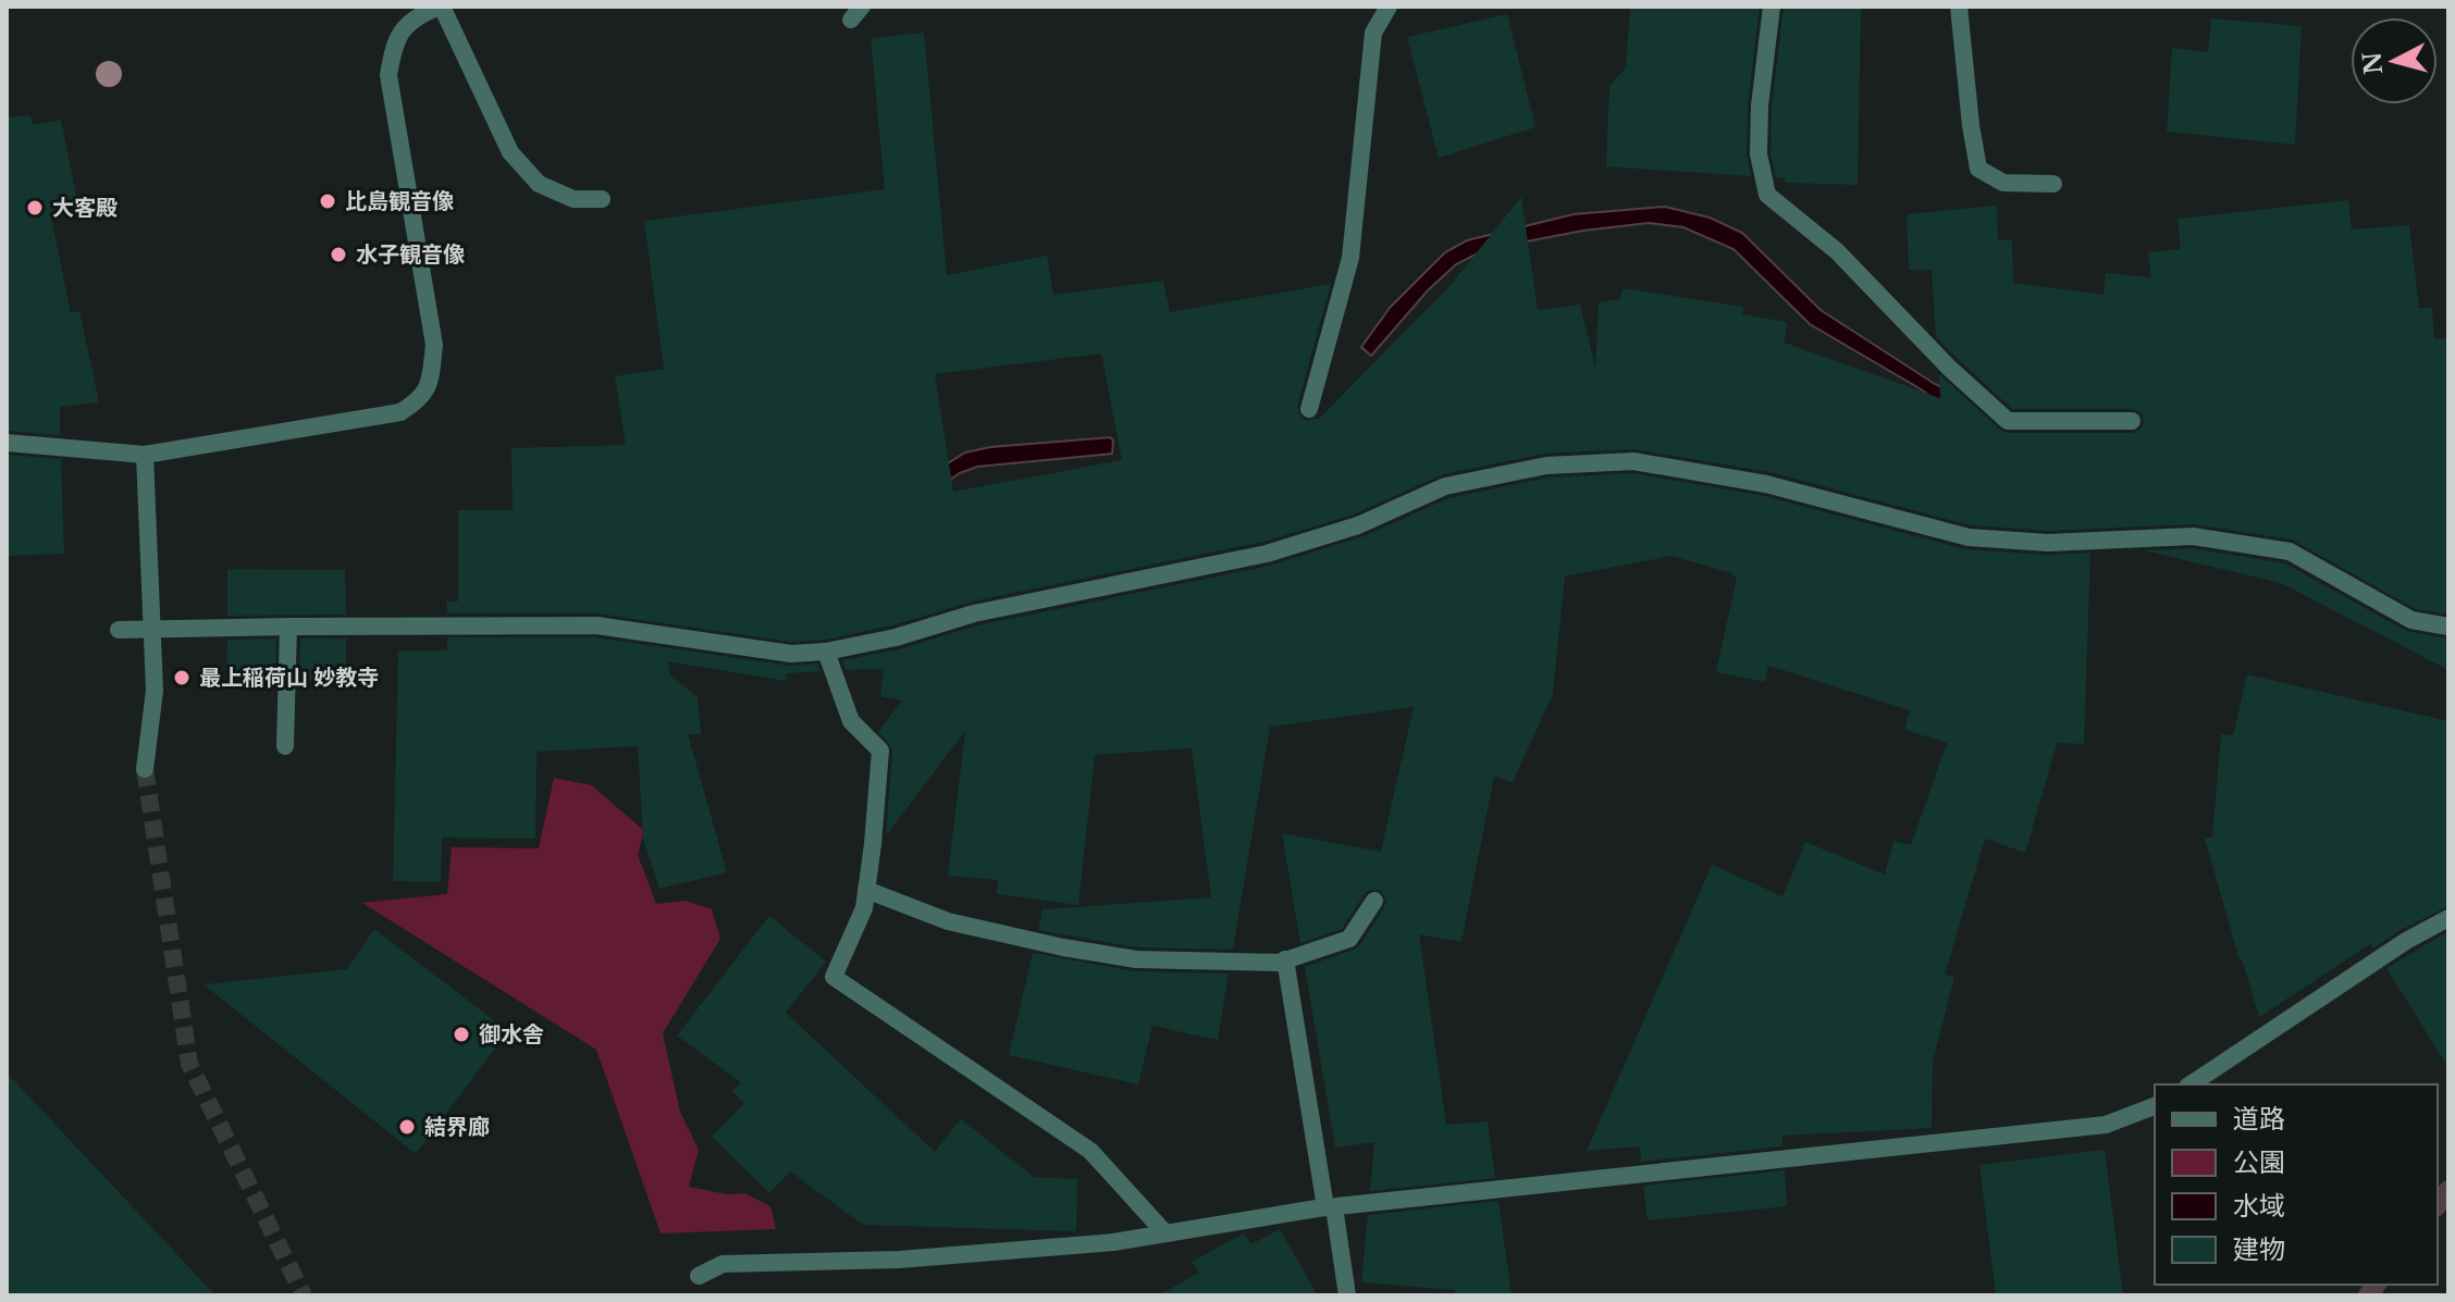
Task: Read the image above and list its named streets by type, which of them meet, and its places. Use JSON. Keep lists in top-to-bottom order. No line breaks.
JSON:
{"places":["比島観音像","大客殿","水子観音像","最上稲荷山 妙教寺","御水舎","結界廊"],"legend":["道路","公園","水域","建物"],"north":"left"}
